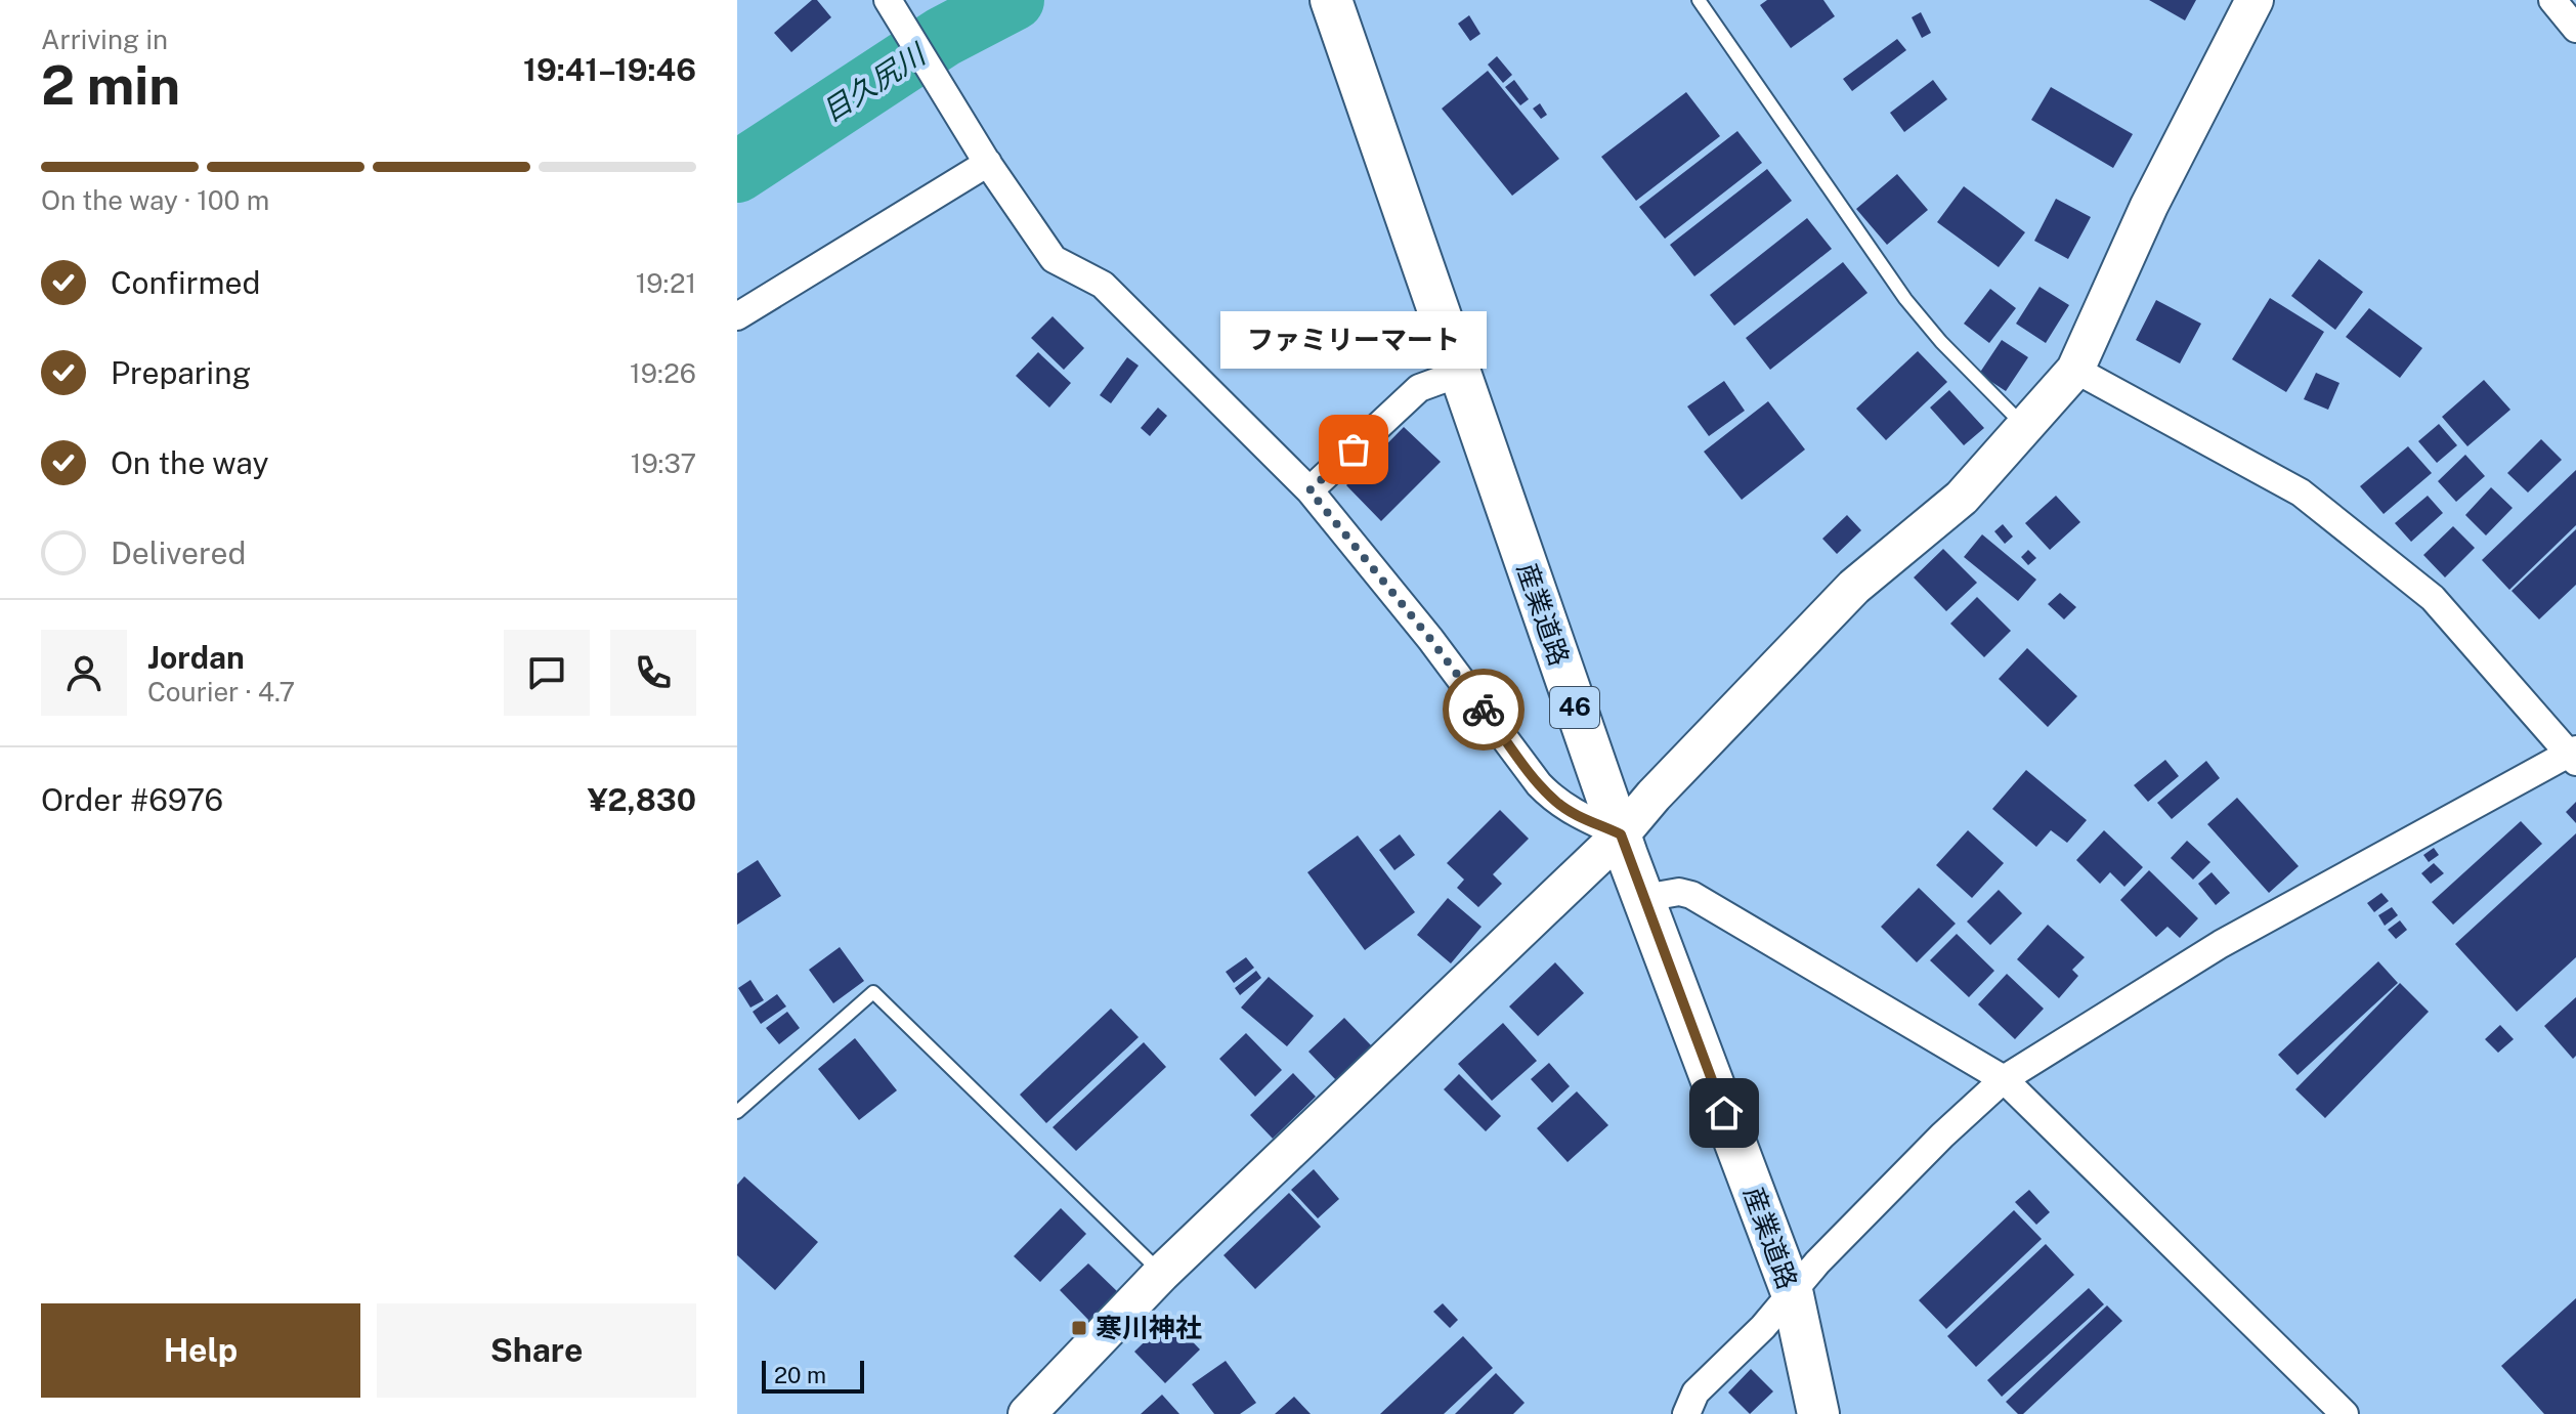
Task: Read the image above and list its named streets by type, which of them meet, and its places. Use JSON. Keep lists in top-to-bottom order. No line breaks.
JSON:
{"streets":{"main road":["産業道路","46"]},"water":["目久尻川"],"places":{"other":["ファミリーマート"],"transit":["寒川神社"]},"scale_bar":"20 m","page":{"heading":["2 min","Arriving in","19:41–19:46"],"panel":["Jordan","Courier · 4.7","Order #6976","¥2,830"],"bar":"On the way · 100 m","list":[["Confirmed","19:21"],["Preparing","19:26"],["On the way","19:37"],"Delivered"],"bubble":"ファミリーマート","buttons":["Help","Share"],"scale":"20 m"}}
